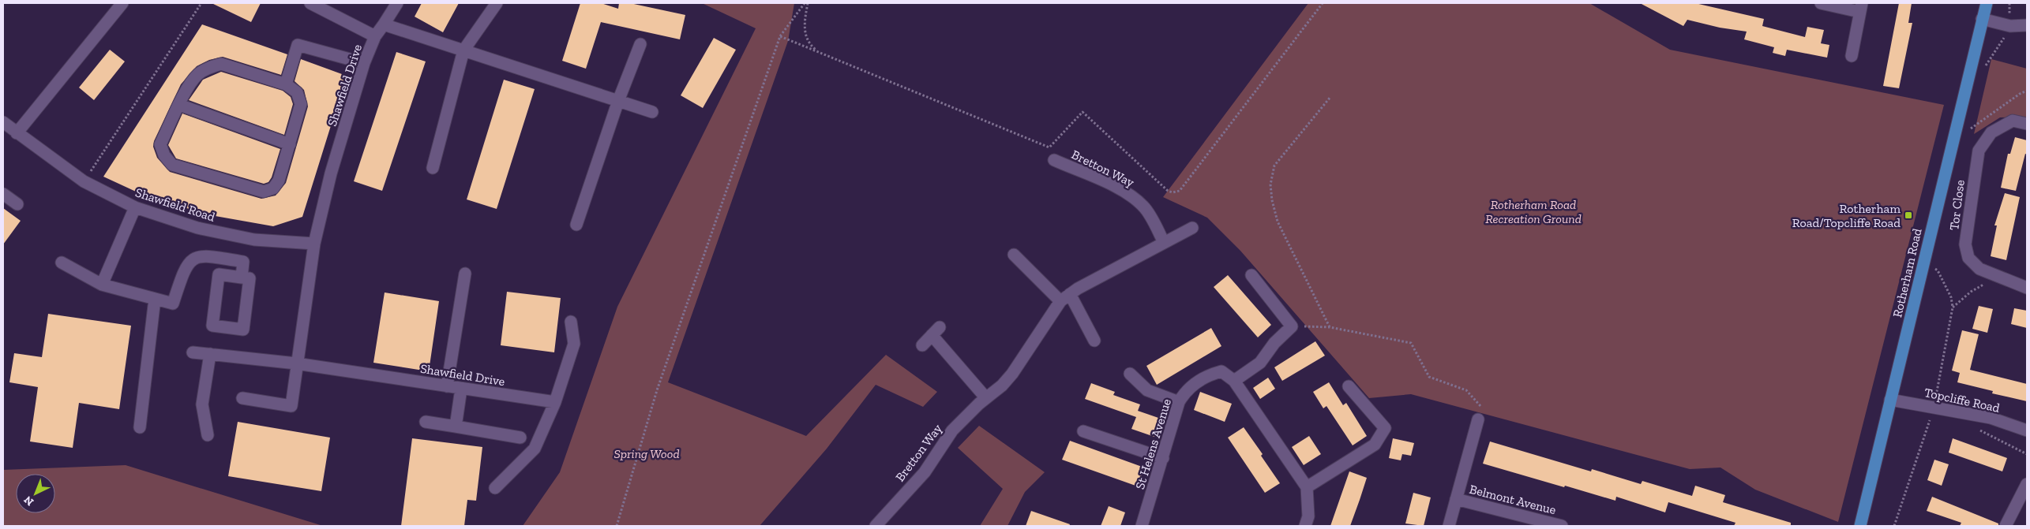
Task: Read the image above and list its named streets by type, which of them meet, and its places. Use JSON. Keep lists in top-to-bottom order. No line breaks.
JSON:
{"streets":{"main road":["Rotherham Road"],"street":["Shawfield Drive","Bretton Way","Shawfield Road","Tor Close","Topcliffe Road","St Helens Avenue","Belmont Avenue"]},"crossings":[["Shawfield Drive","Shawfield Road"],["Rotherham Road","Topcliffe Road"]],"parks":["Rotherham Road Recreation Ground","Spring Wood"],"places":{"transit":["Rotherham Road/Topcliffe Road"]},"north":"bottom left"}
